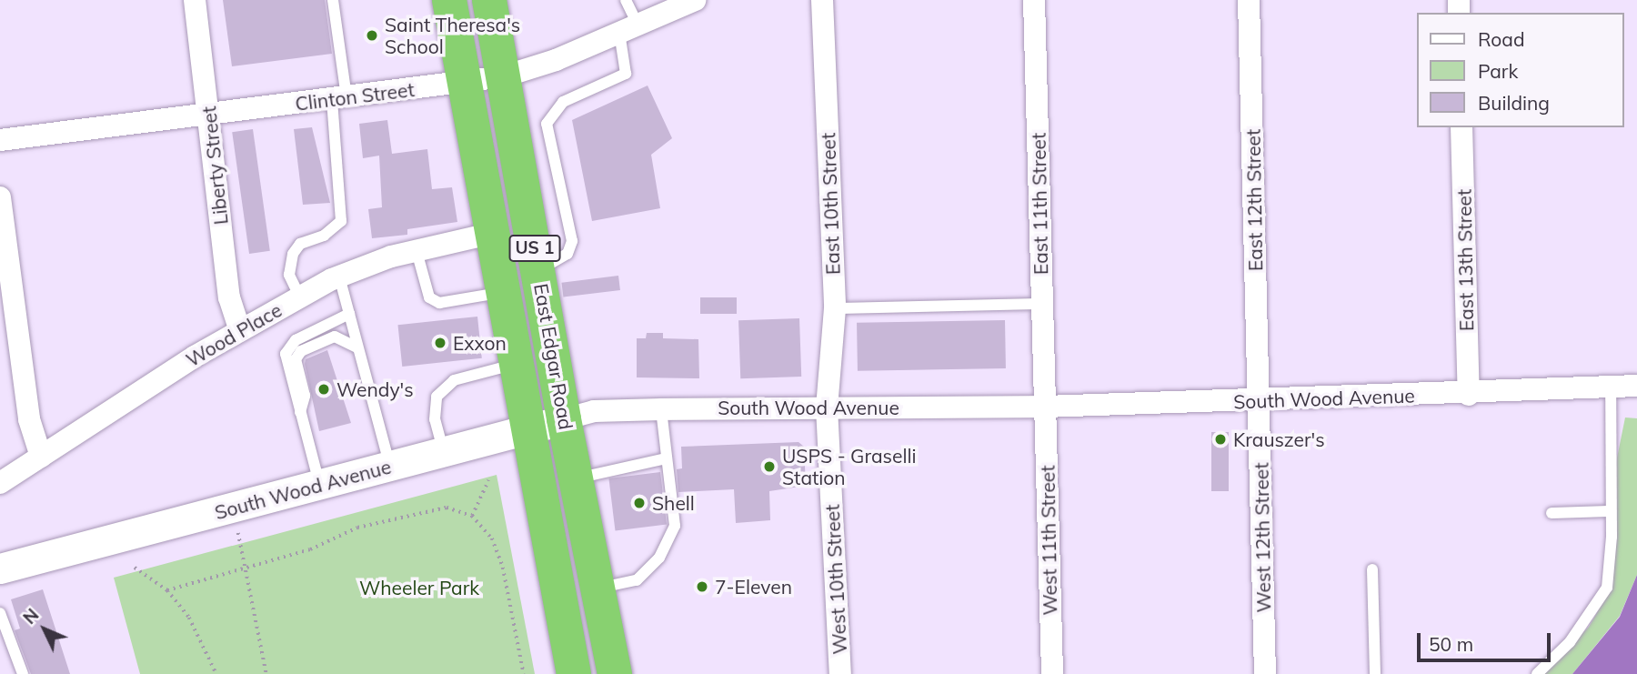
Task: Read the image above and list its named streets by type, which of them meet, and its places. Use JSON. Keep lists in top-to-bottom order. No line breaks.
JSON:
{"streets":{"highway":["US 1","East Edgar Road"],"main road":["South Wood Avenue"],"street":["Clinton Street","Liberty Street","East 12th Street","East 10th Street","East 11th Street","East 13th Street","Wood Place","West 12th Street","West 11th Street","West 10th Street"]},"crossings":[["Clinton Street","Liberty Street"],["Clinton Street","East Edgar Road"],["Liberty Street","Wood Place"],["East 12th Street","South Wood Avenue"],["East 12th Street","West 12th Street"],["East 10th Street","South Wood Avenue"],["East 10th Street","West 10th Street"],["East 11th Street","South Wood Avenue"],["East 11th Street","West 11th Street"],["East 13th Street","South Wood Avenue"],["Wood Place","East Edgar Road"],["East Edgar Road","South Wood Avenue"],["South Wood Avenue","West 12th Street"],["South Wood Avenue","West 11th Street"],["South Wood Avenue","West 10th Street"]],"parks":["Wheeler Park"],"places":["Saint Theresa's School","Exxon","Wendy's","Krauszer's","USPS - Graselli Station","Shell","7-Eleven"],"legend":["Road","Park","Building"],"scale_bar":"50 m","north":"top left"}
